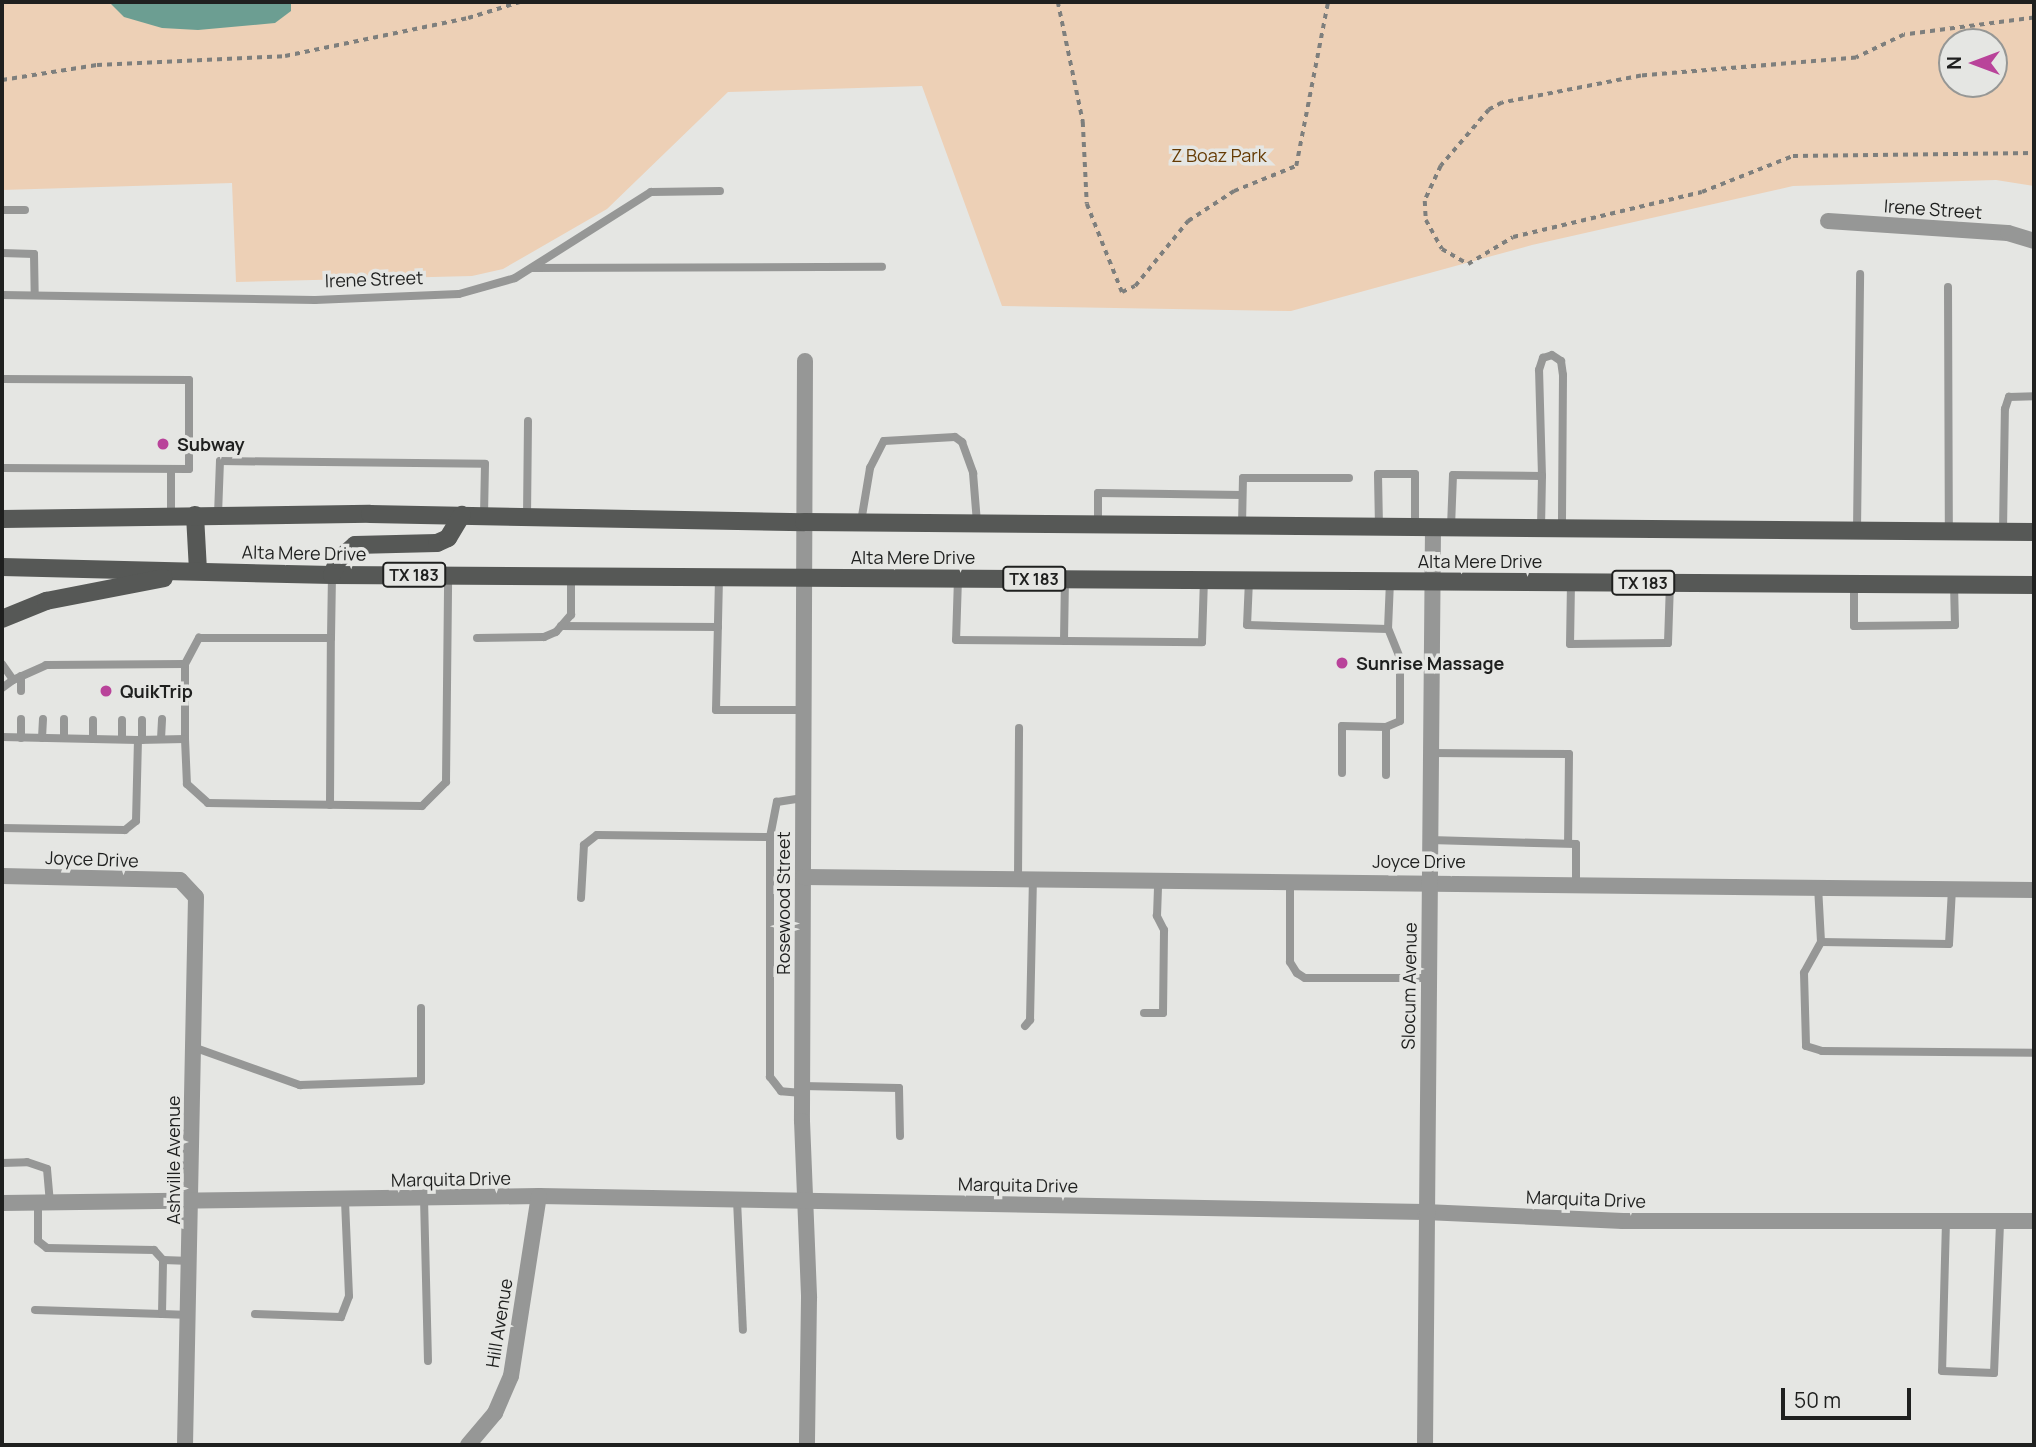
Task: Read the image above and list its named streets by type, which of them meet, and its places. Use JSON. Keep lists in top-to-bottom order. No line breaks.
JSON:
{"streets":{"main road":["Alta Mere Drive","TX 183"],"street":["Irene Street","Joyce Drive","Rosewood Street","Slocum Avenue","Ashville Avenue","Marquita Drive","Hill Avenue"]},"crossings":[["Alta Mere Drive","Rosewood Street"],["Alta Mere Drive","Slocum Avenue"],["Joyce Drive","Rosewood Street"],["Joyce Drive","Slocum Avenue"],["Joyce Drive","Ashville Avenue"],["Rosewood Street","Marquita Drive"],["Slocum Avenue","Marquita Drive"],["Ashville Avenue","Marquita Drive"],["Marquita Drive","Hill Avenue"]],"parks":["Z Boaz Park"],"places":["Subway","Sunrise Massage","QuikTrip"],"scale_bar":"50 m","north":"left"}
